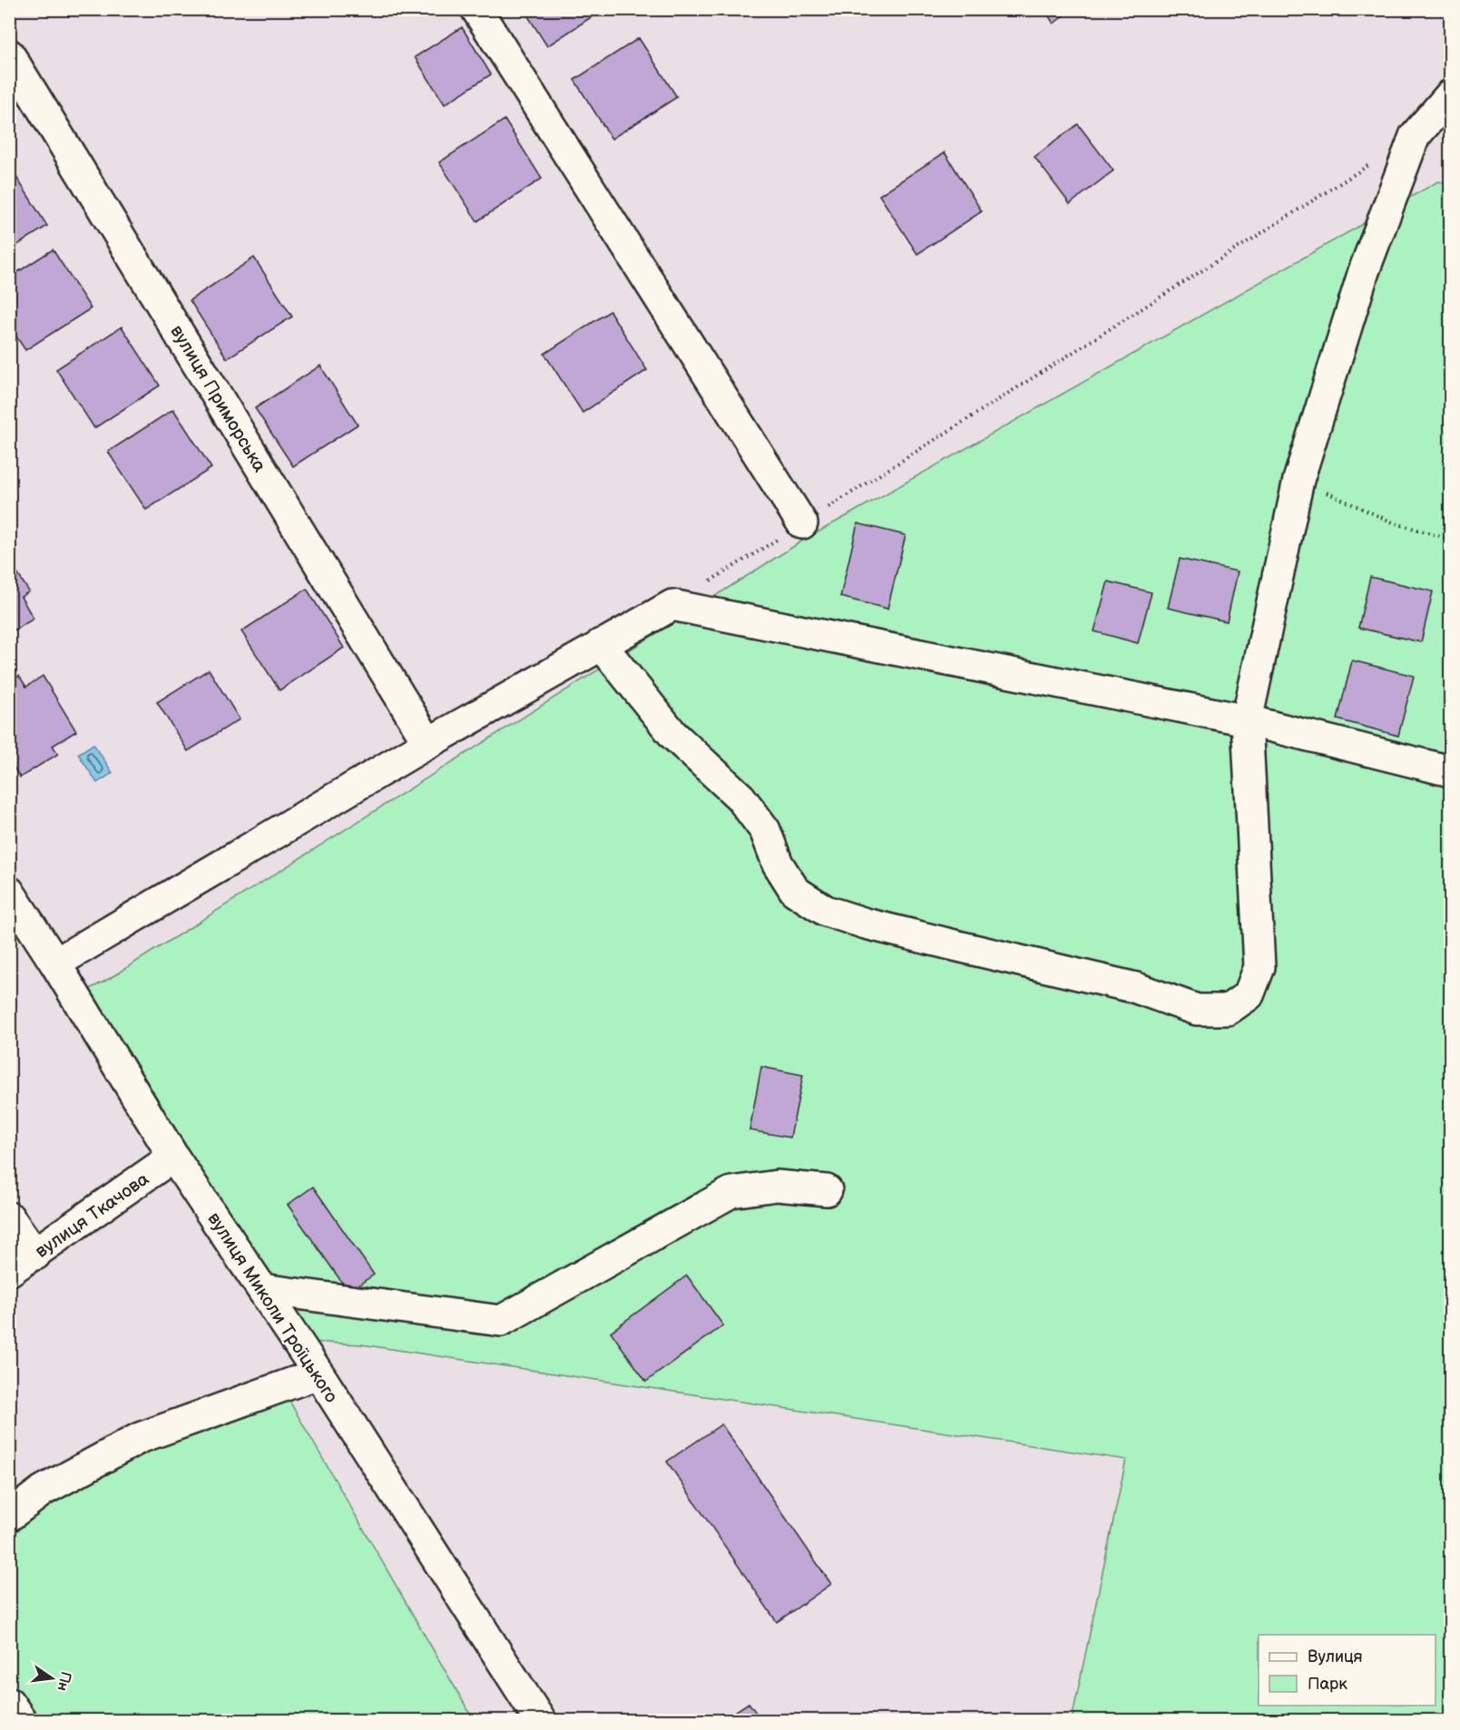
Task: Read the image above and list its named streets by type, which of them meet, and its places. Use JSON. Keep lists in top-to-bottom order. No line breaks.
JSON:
{"streets":{"street":["вулиця Приморська","вулиця Ткачова","вулиця Миколи Троїцького"]},"crossings":[["вулиця Ткачова","вулиця Миколи Троїцького"]],"legend":["Вулиця","Парк"],"north":"right"}
